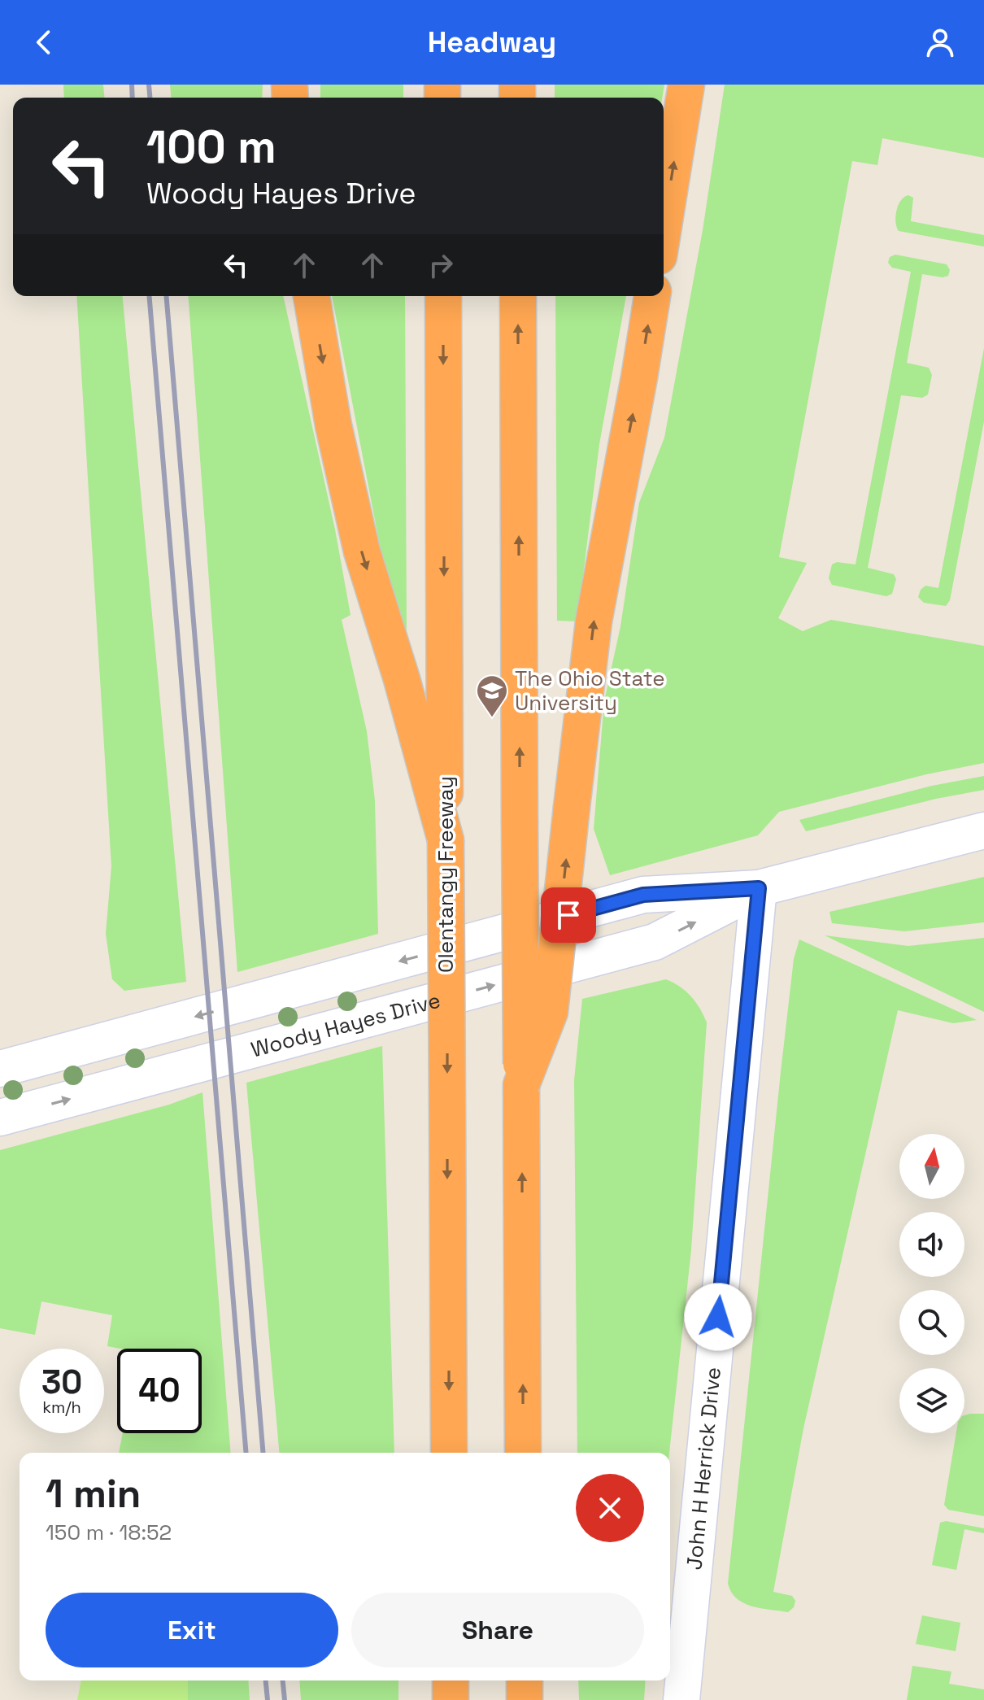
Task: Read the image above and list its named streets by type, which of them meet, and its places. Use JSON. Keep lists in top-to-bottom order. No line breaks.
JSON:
{"streets":{"highway":["Olentangy Freeway"],"street":["Woody Hayes Drive","John H Herrick Drive"]},"crossings":[["Woody Hayes Drive","John H Herrick Drive"]],"places":{"school or university":["The Ohio State University"]},"north":"top","page":{"header":"Headway","turn":["100 m","Woody Hayes Drive"],"speed":"30 km/h","limit":"40","heading":["1 min","150 m · 18:52"],"buttons":["Exit","Share"]}}
